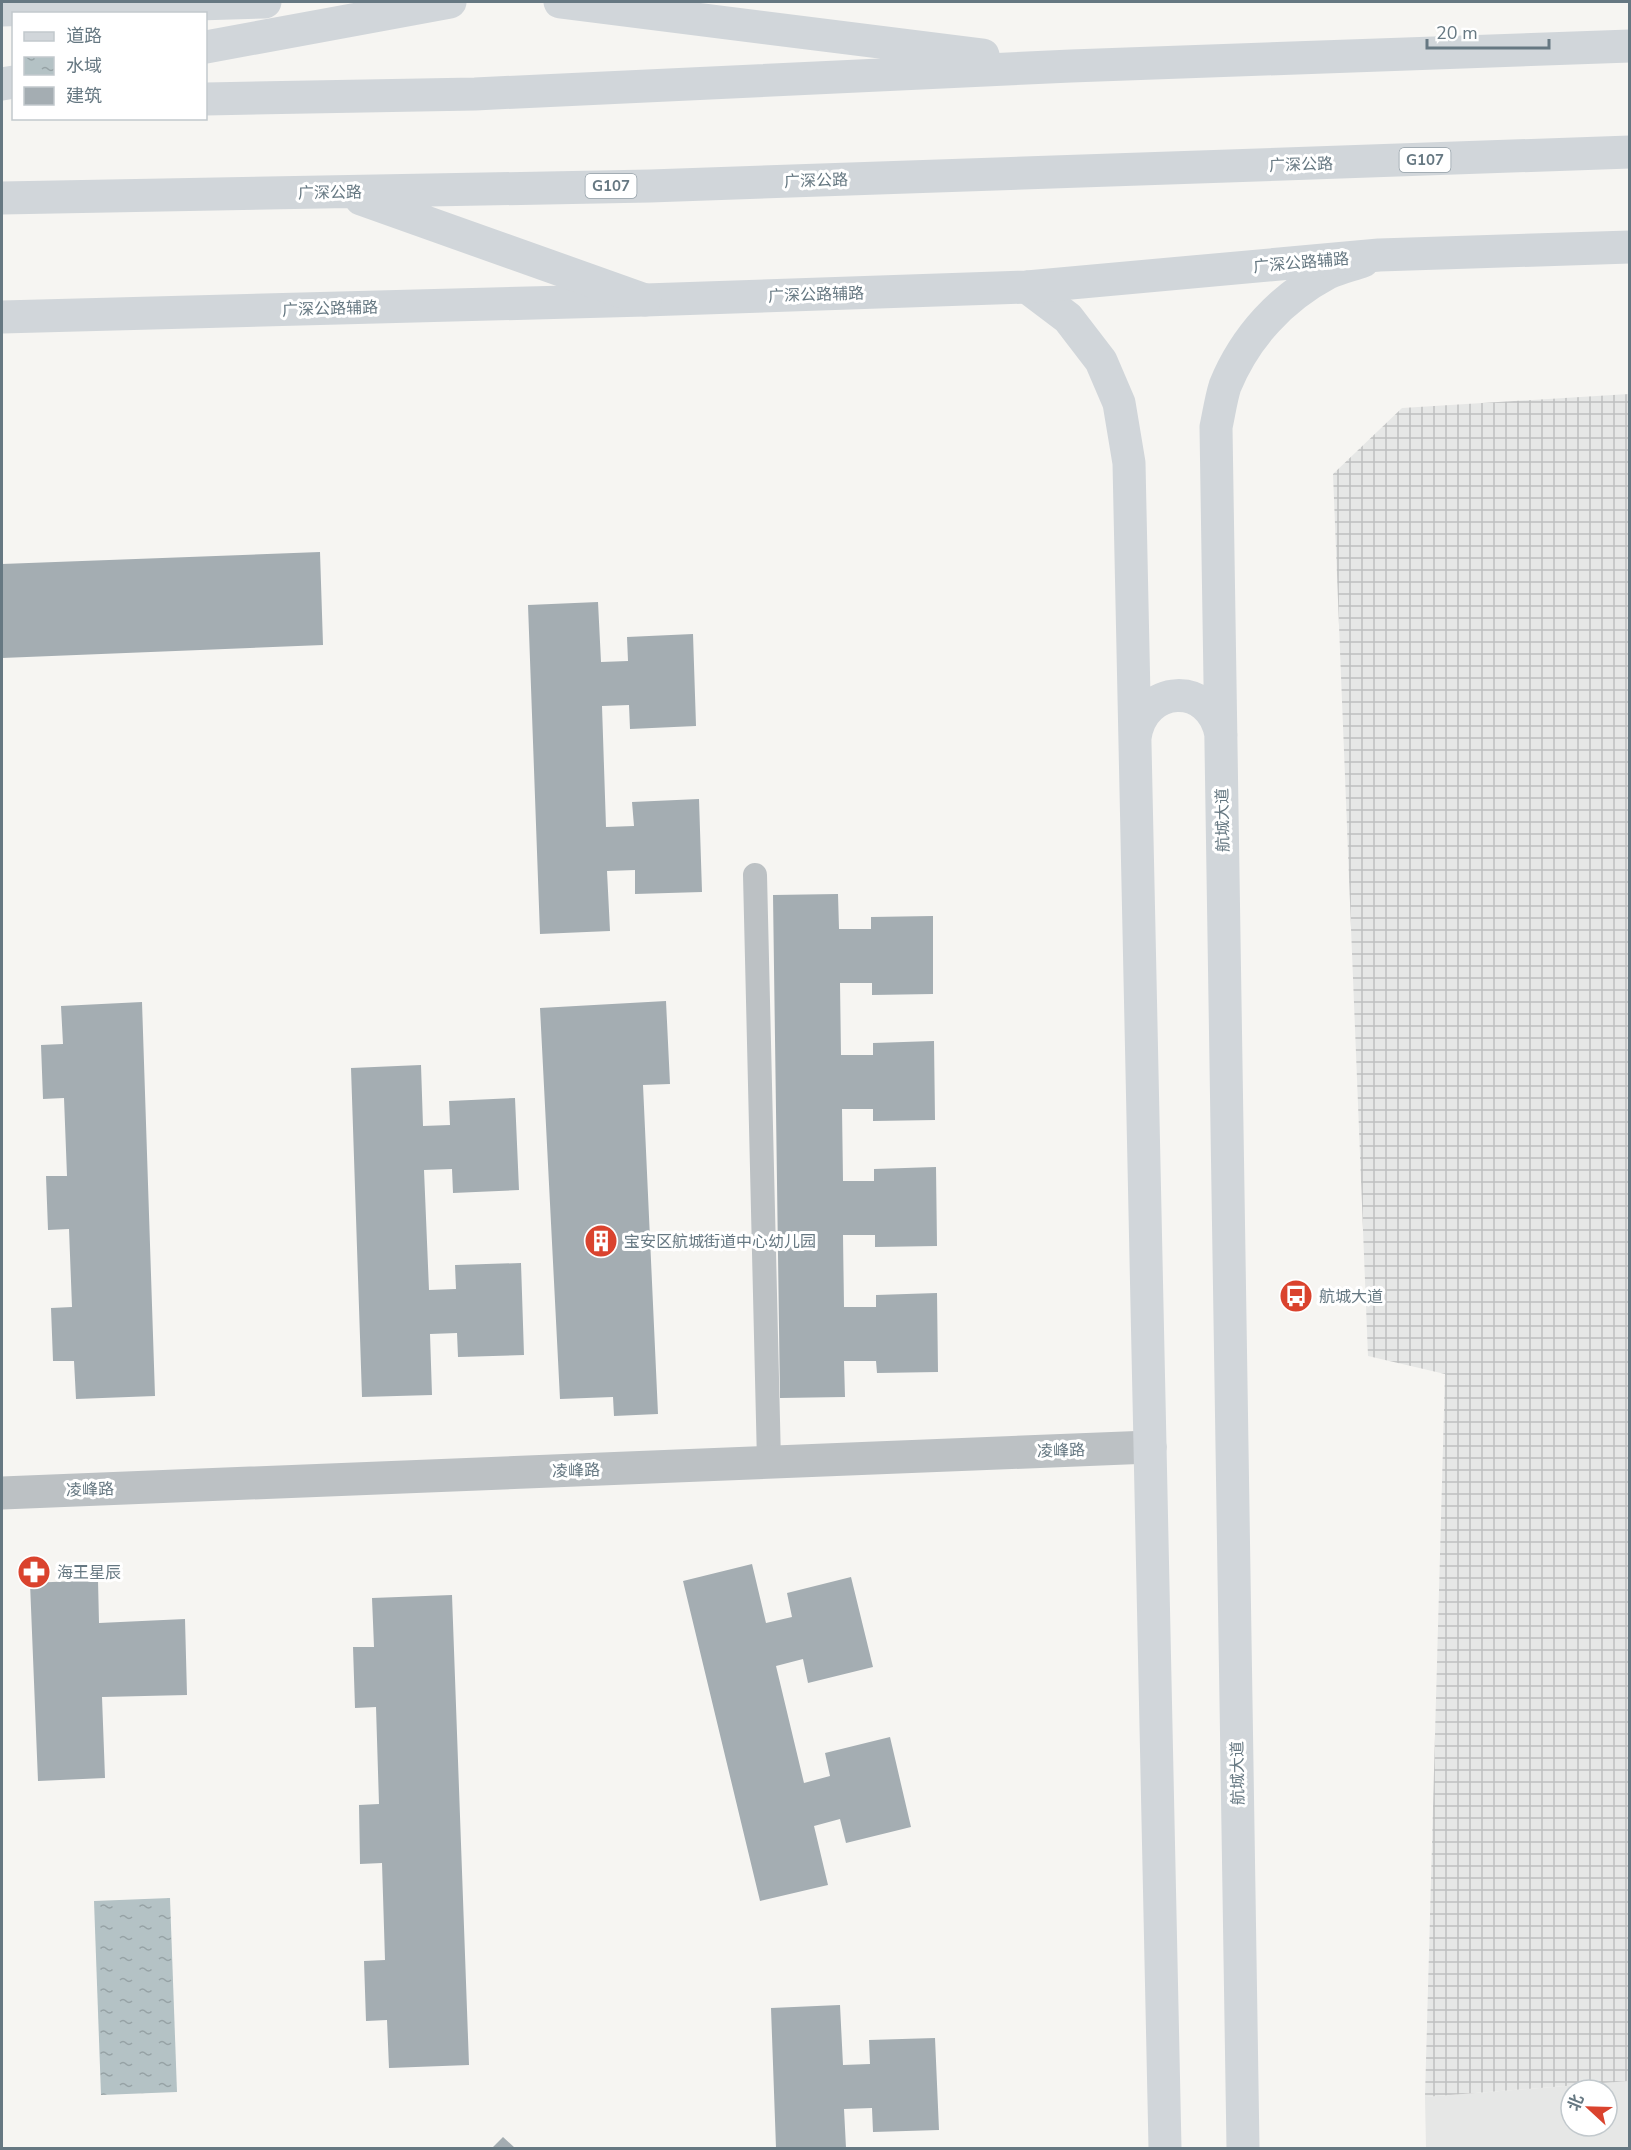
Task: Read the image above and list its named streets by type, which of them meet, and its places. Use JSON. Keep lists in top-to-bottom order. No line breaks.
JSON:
{"streets":{"main road":["G107","广深公路","广深公路辅路","航城大道"],"street":["凌峰路"]},"crossings":[["广深公路辅路","航城大道"]],"places":{"building":["宝安区航城街道中心幼儿园"],"bus stop":["航城大道"],"pharmacy":["海王星辰"]},"legend":["道路","水域","建筑"],"scale_bar":"20 m","north":"left"}
